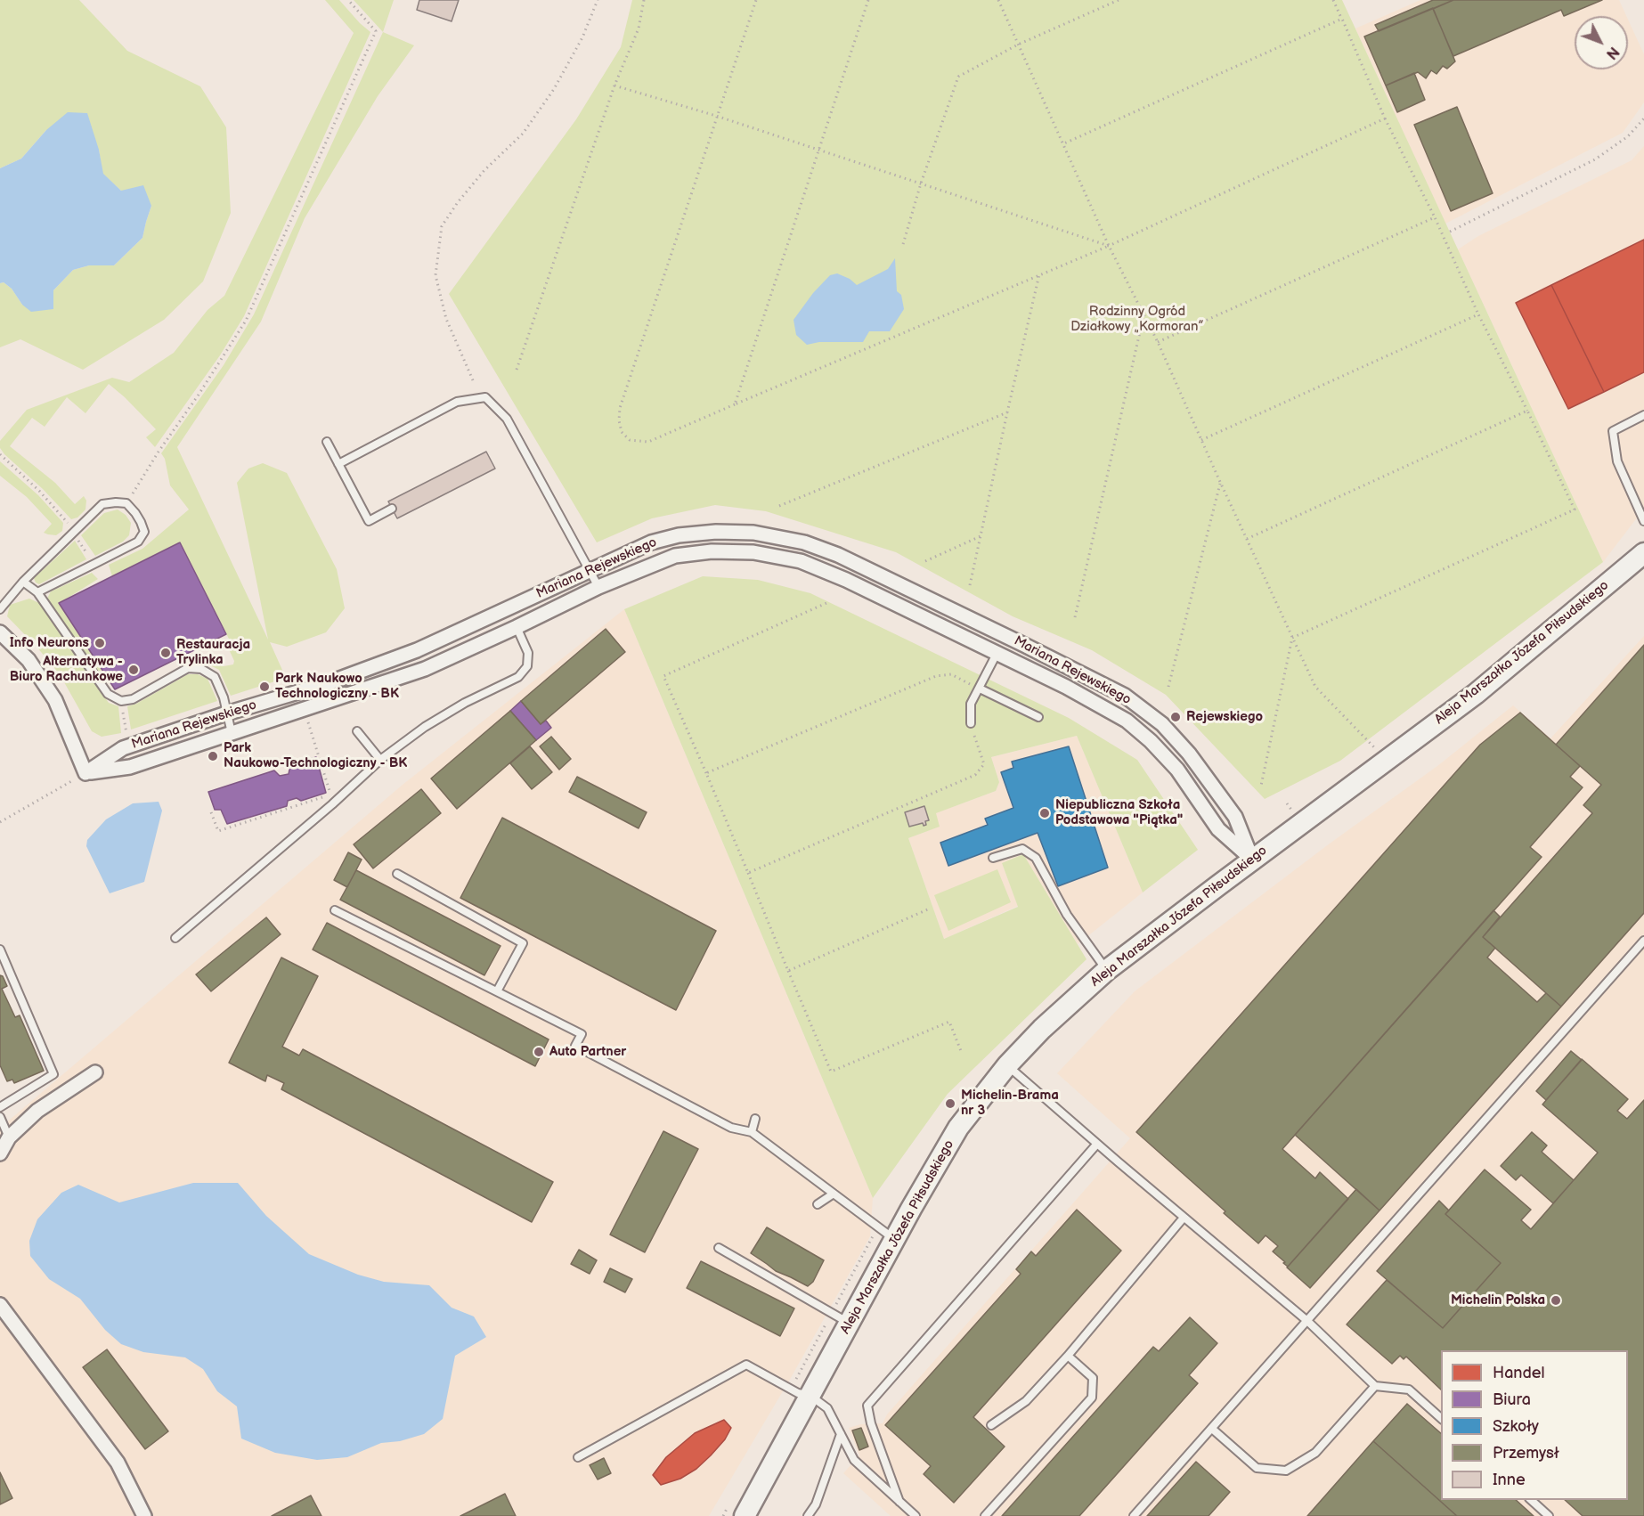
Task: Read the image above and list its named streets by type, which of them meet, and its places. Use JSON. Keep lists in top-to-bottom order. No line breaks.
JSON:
{"streets":{"street":["Mariana Rejewskiego","Aleja Marszałka Józefa Piłsudskiego"]},"crossings":[["Mariana Rejewskiego","Aleja Marszałka Józefa Piłsudskiego"]],"parks":["Rodzinny Ogród Działkowy „Kormoran”"],"places":["Info Neurons","Restauracja Trylinka","Alternatywa - Biuro Rachunkowe","Park Naukowo Technologiczny - BK","Rejewskiego","Park Naukowo-Technologiczny - BK","Niepubliczna Szkoła Podstawowa \"Piątka\"","Auto Partner","Michelin-Brama nr 3","Michelin Polska"],"legend":["Handel","Biura","Szkoły","Przemysł","Inne"],"north":"bottom right"}
